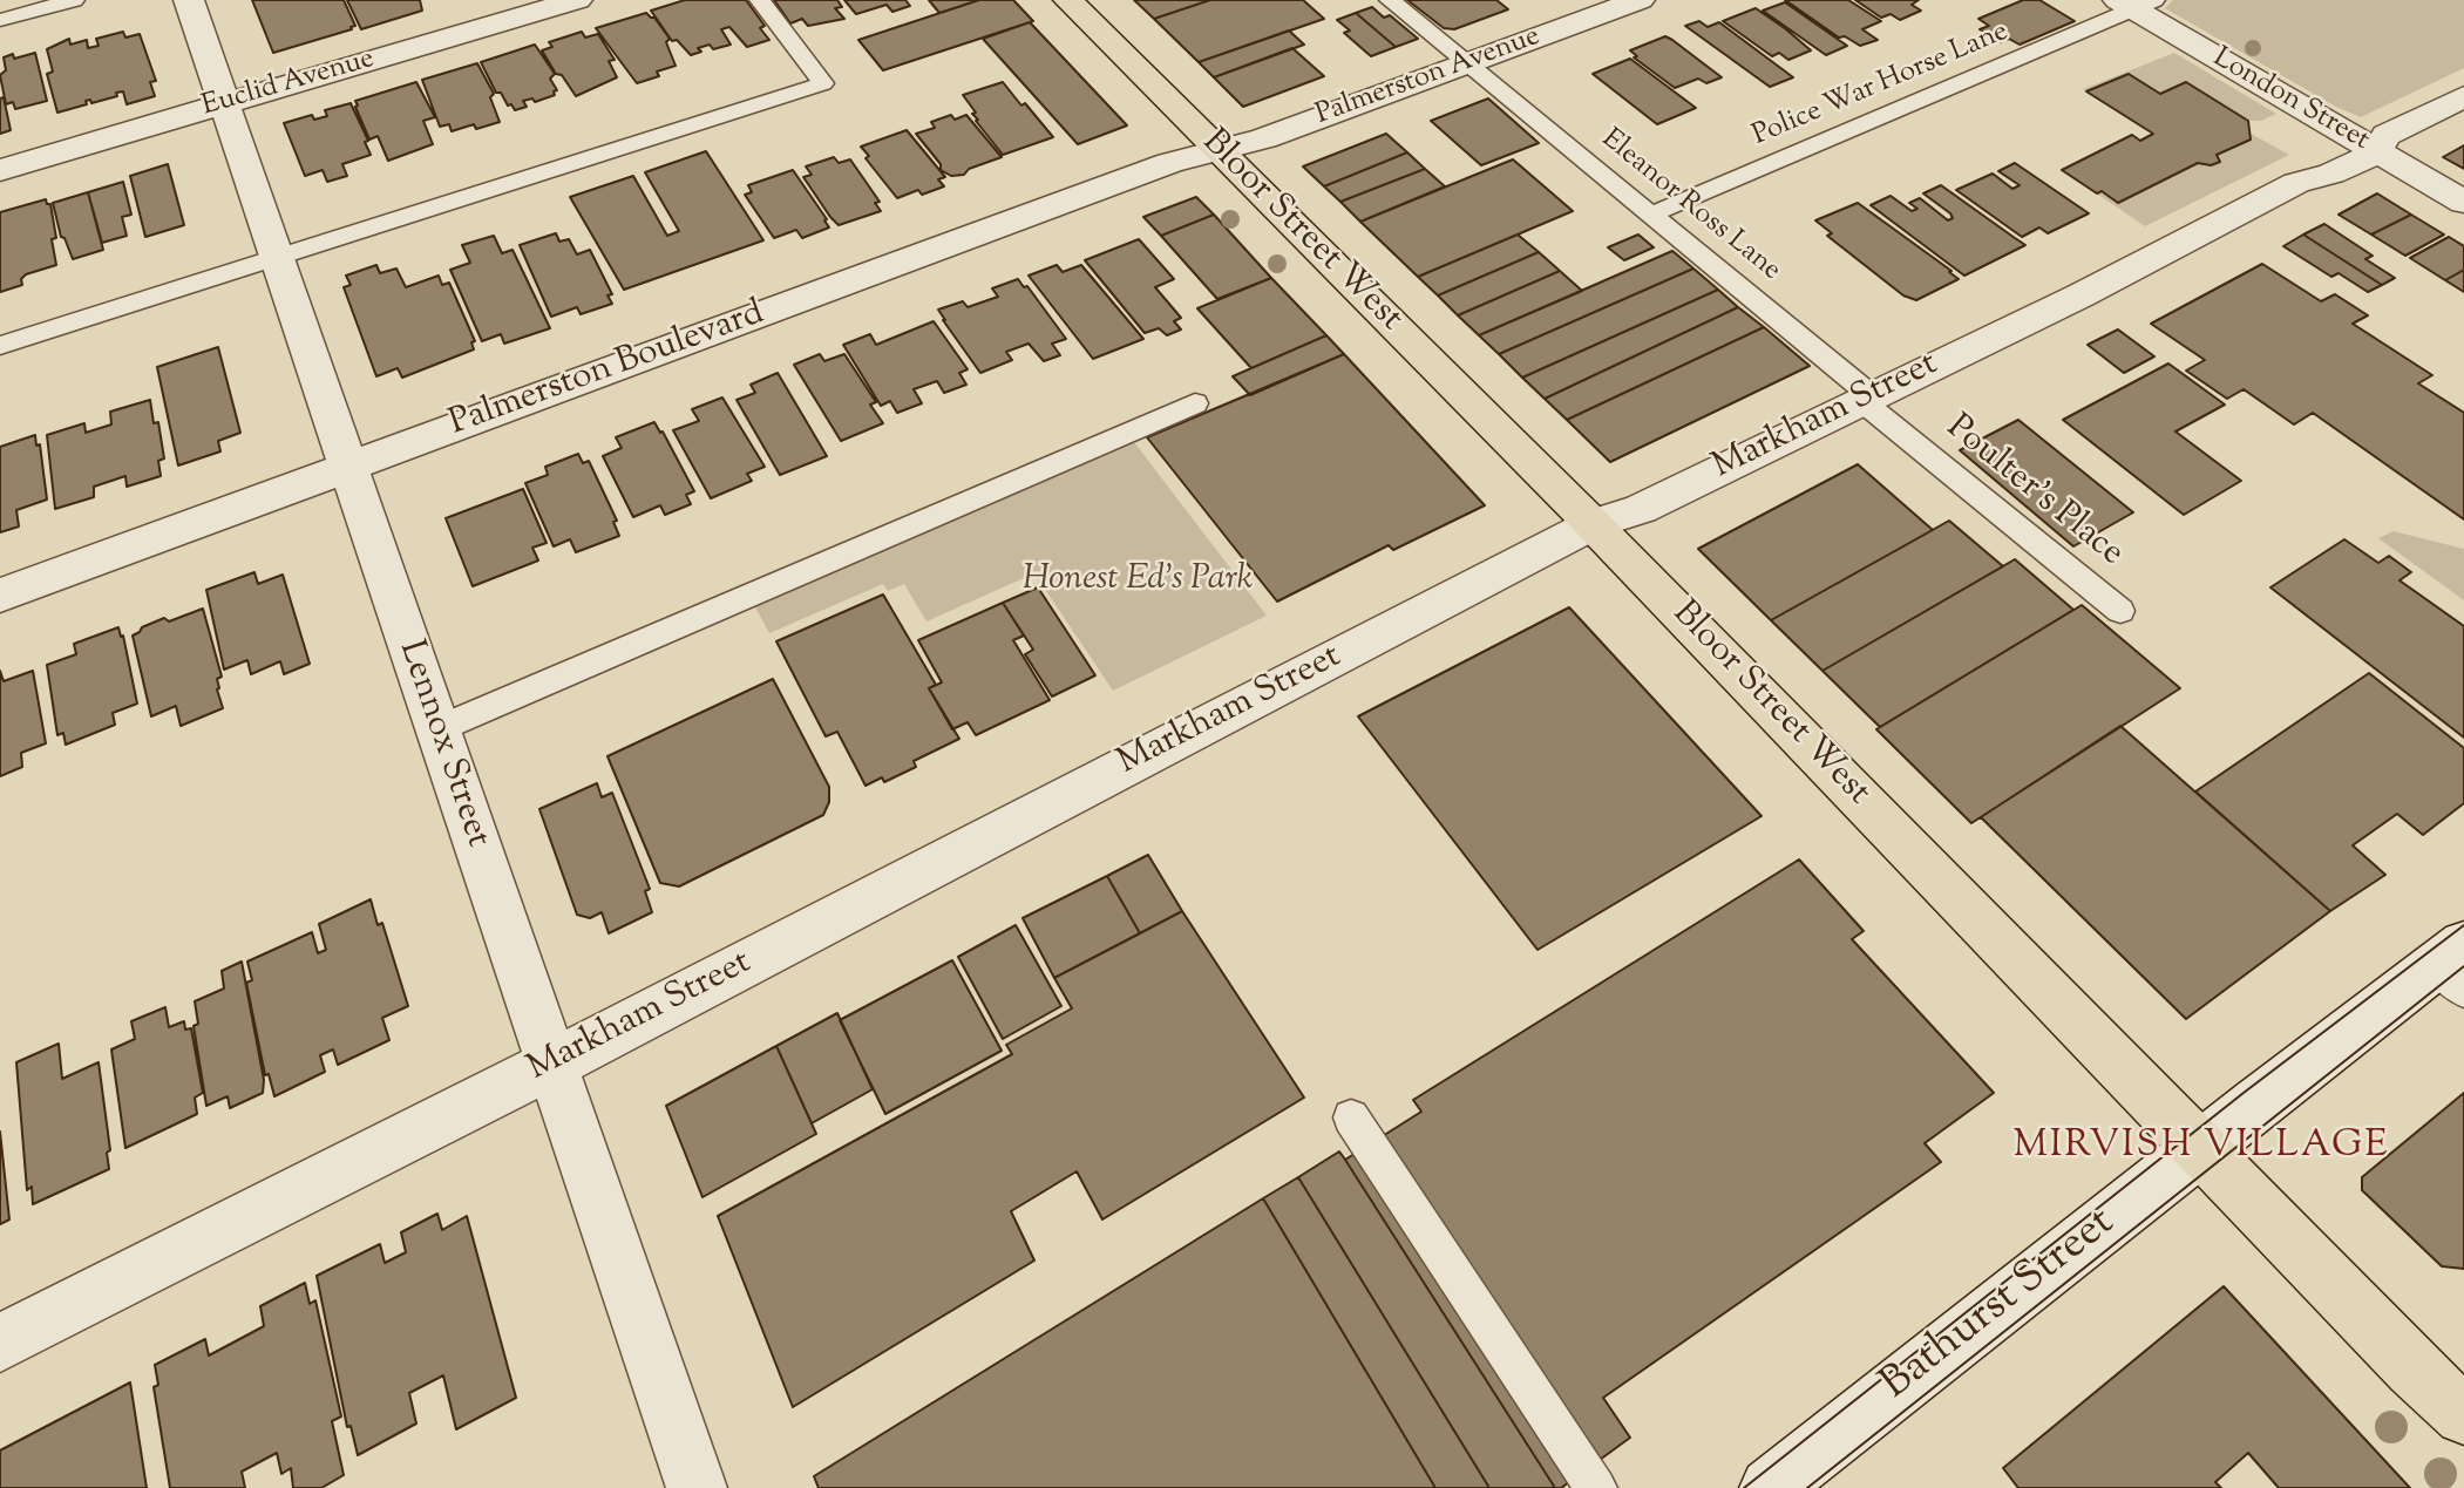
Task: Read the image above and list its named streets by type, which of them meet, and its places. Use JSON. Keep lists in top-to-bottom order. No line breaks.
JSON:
{"streets":{"main road":["Bloor Street West"],"street":["Palmerston Avenue","Euclid Avenue","London Street","Palmerston Boulevard","Markham Street","Lennox Street","Bathurst Street"],"lane":["Police War Horse Lane","Eleanor Ross Lane","Poulter's Place"]},"crossings":[["Palmerston Avenue","Eleanor Ross Lane"],["Palmerston Avenue","Bloor Street West"],["Palmerston Avenue","Palmerston Boulevard"],["Euclid Avenue","Lennox Street"],["Police War Horse Lane","London Street"],["Police War Horse Lane","Eleanor Ross Lane"],["London Street","Markham Street"],["Eleanor Ross Lane","Markham Street"],["Eleanor Ross Lane","Poulter's Place"],["Bloor Street West","Palmerston Boulevard"],["Bloor Street West","Markham Street"],["Bloor Street West","Bathurst Street"],["Palmerston Boulevard","Lennox Street"],["Markham Street","Poulter's Place"],["Markham Street","Lennox Street"]],"districts":["MIRVISH VILLAGE"],"parks":["Honest Ed’s Park"]}
